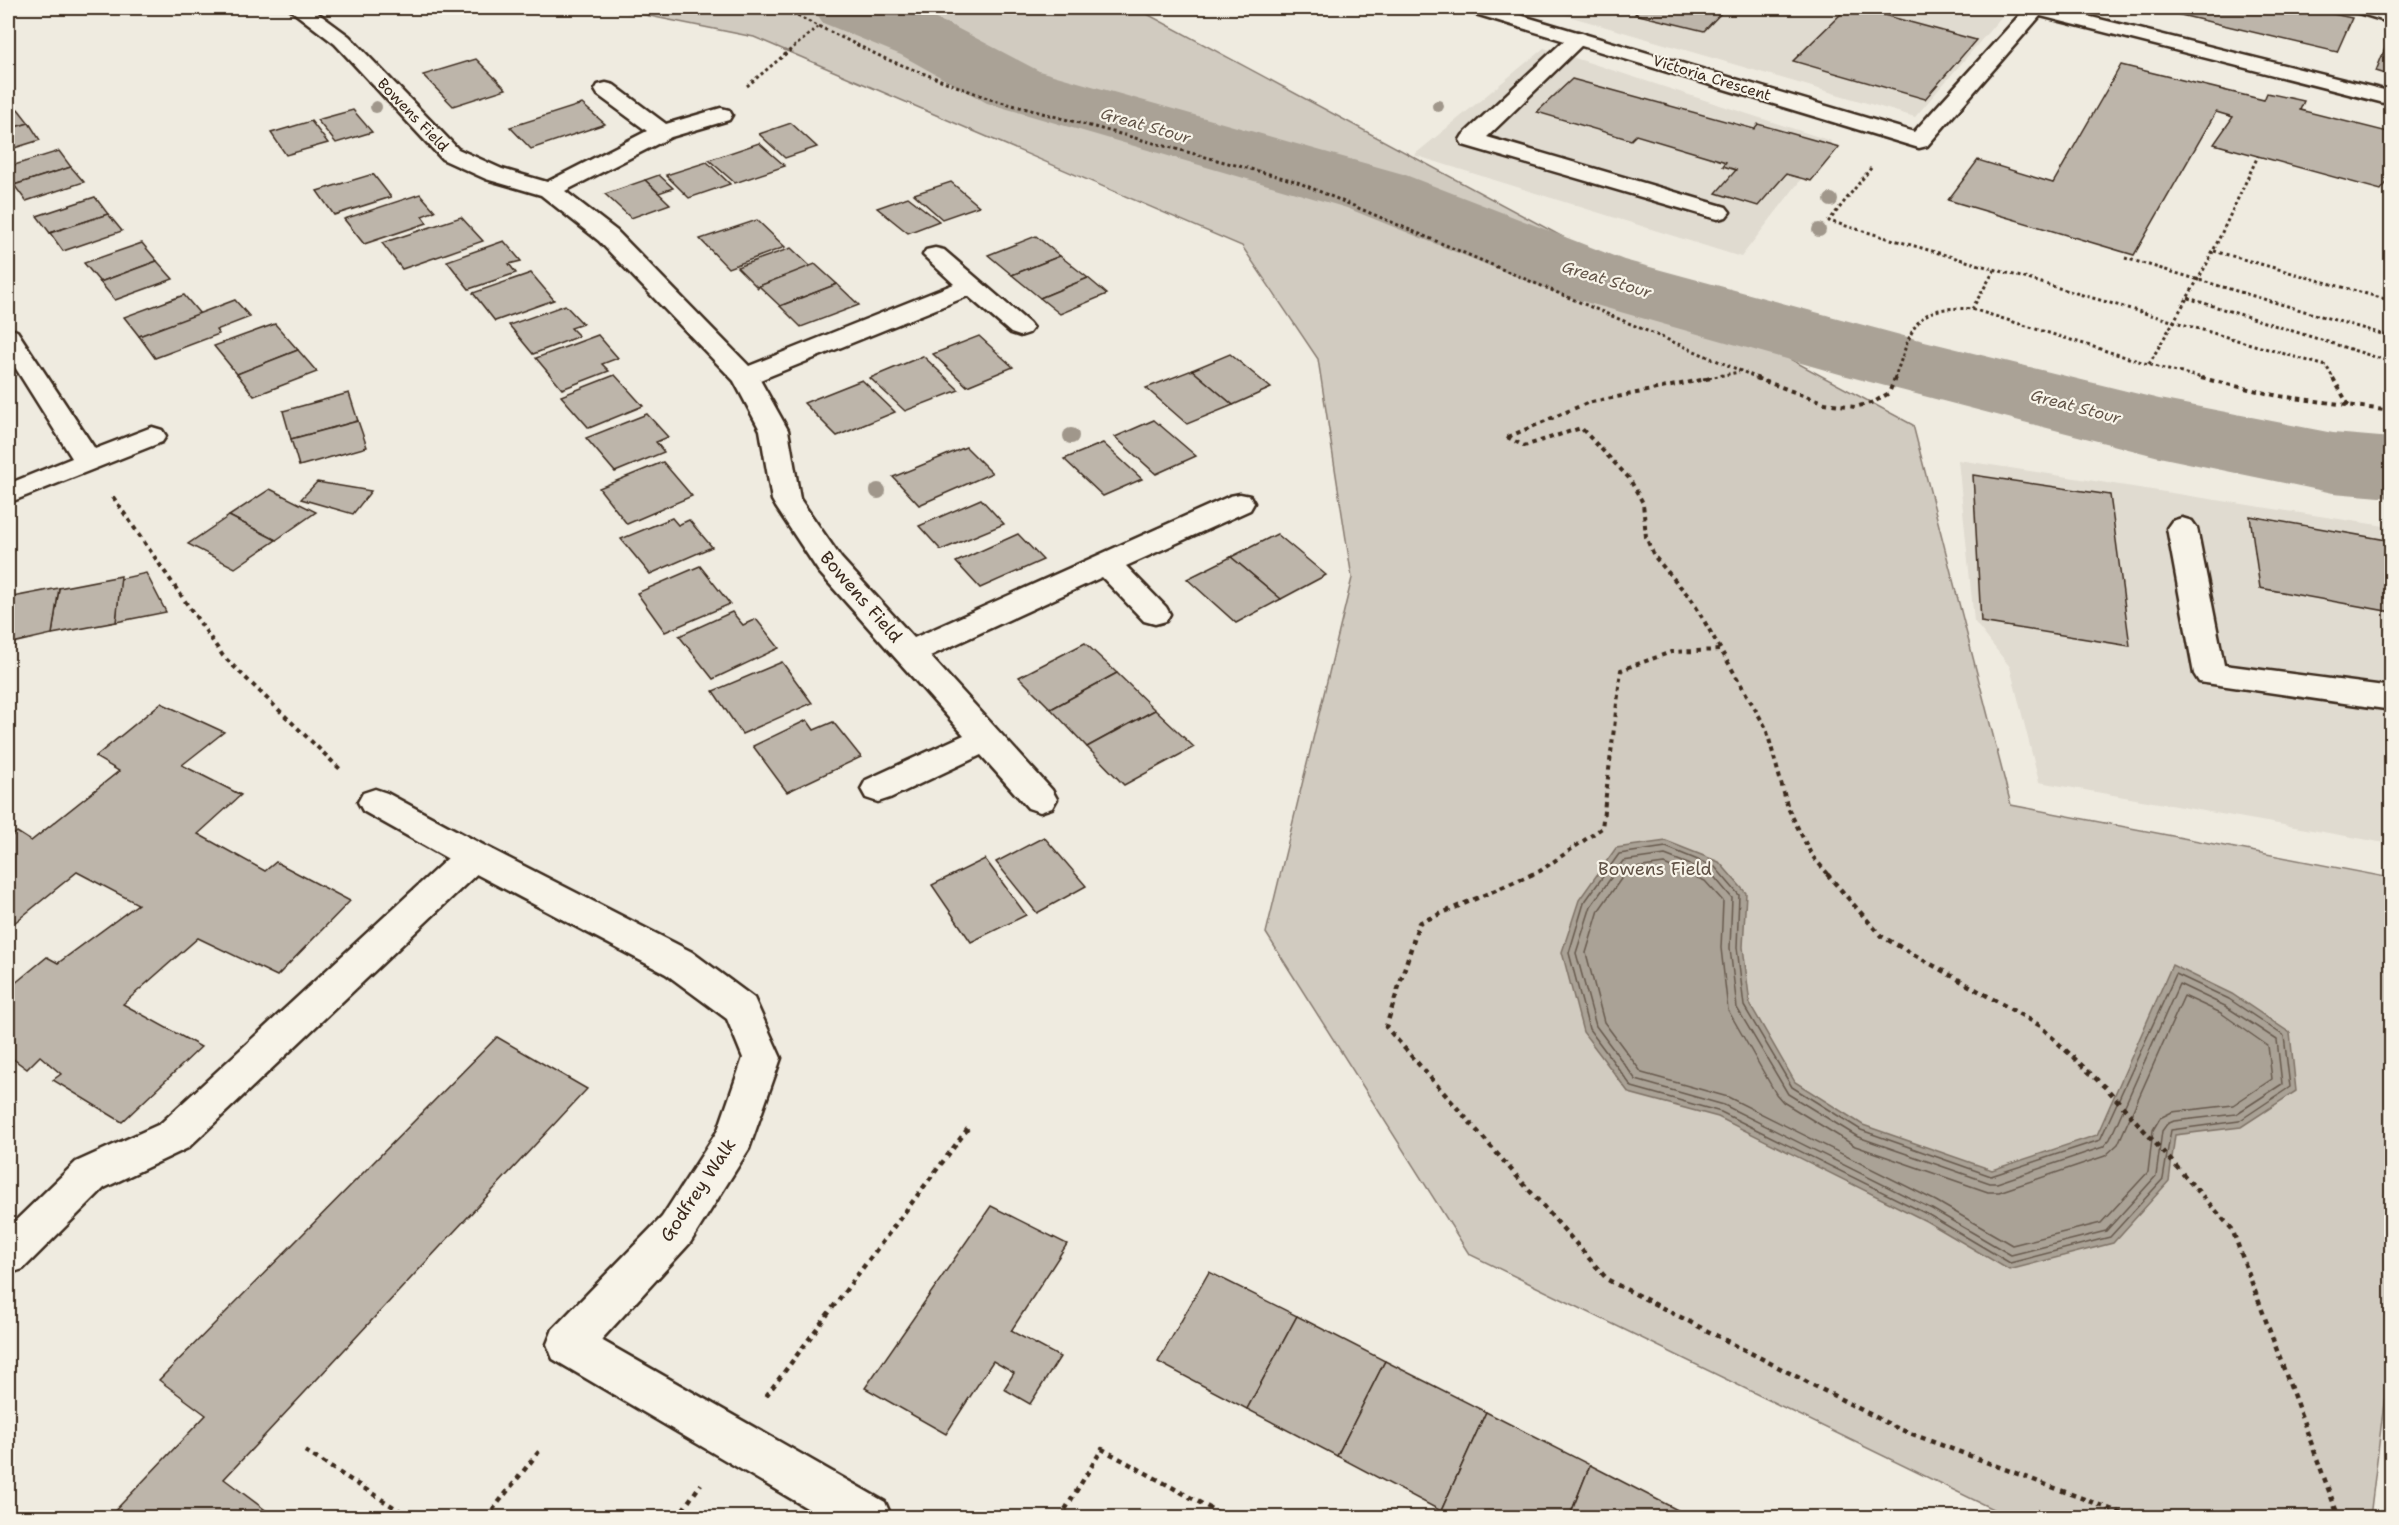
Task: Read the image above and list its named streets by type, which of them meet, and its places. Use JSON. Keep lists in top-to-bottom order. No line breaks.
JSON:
{"streets":{"street":["Victoria Crescent","Bowens Field","Godfrey Walk"]},"water":["Great Stour"],"parks":["Bowens Field"]}
